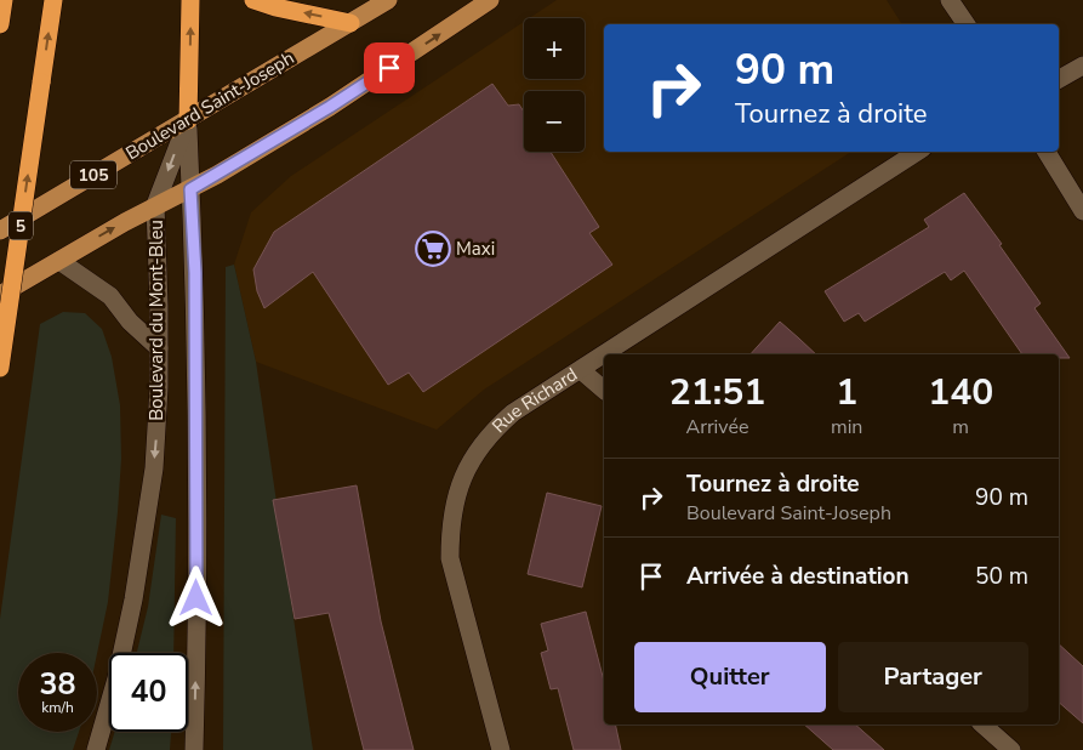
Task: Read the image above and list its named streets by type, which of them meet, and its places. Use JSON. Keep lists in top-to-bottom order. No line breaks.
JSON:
{"streets":{"highway":["5"],"main road":["Boulevard Saint-Joseph","105"],"street":["Boulevard du Mont-Bleu","Rue Richard"]},"crossings":[["Boulevard Saint-Joseph","Boulevard du Mont-Bleu"]],"places":{"supermarket":["Maxi"]},"page":{"map_buttons":["+","−"],"turn":["90 m","Tournez à droite"],"eta":["21:51","Arrivée","1","min","140","m"],"list":[{"name":"Tournez à droite","note":"Boulevard Saint-Joseph","value":"90 m"},{"name":"Arrivée à destination","value":"50 m"}],"buttons":["Quitter","Partager"],"speed":"38 km/h","limit":"40"}}
